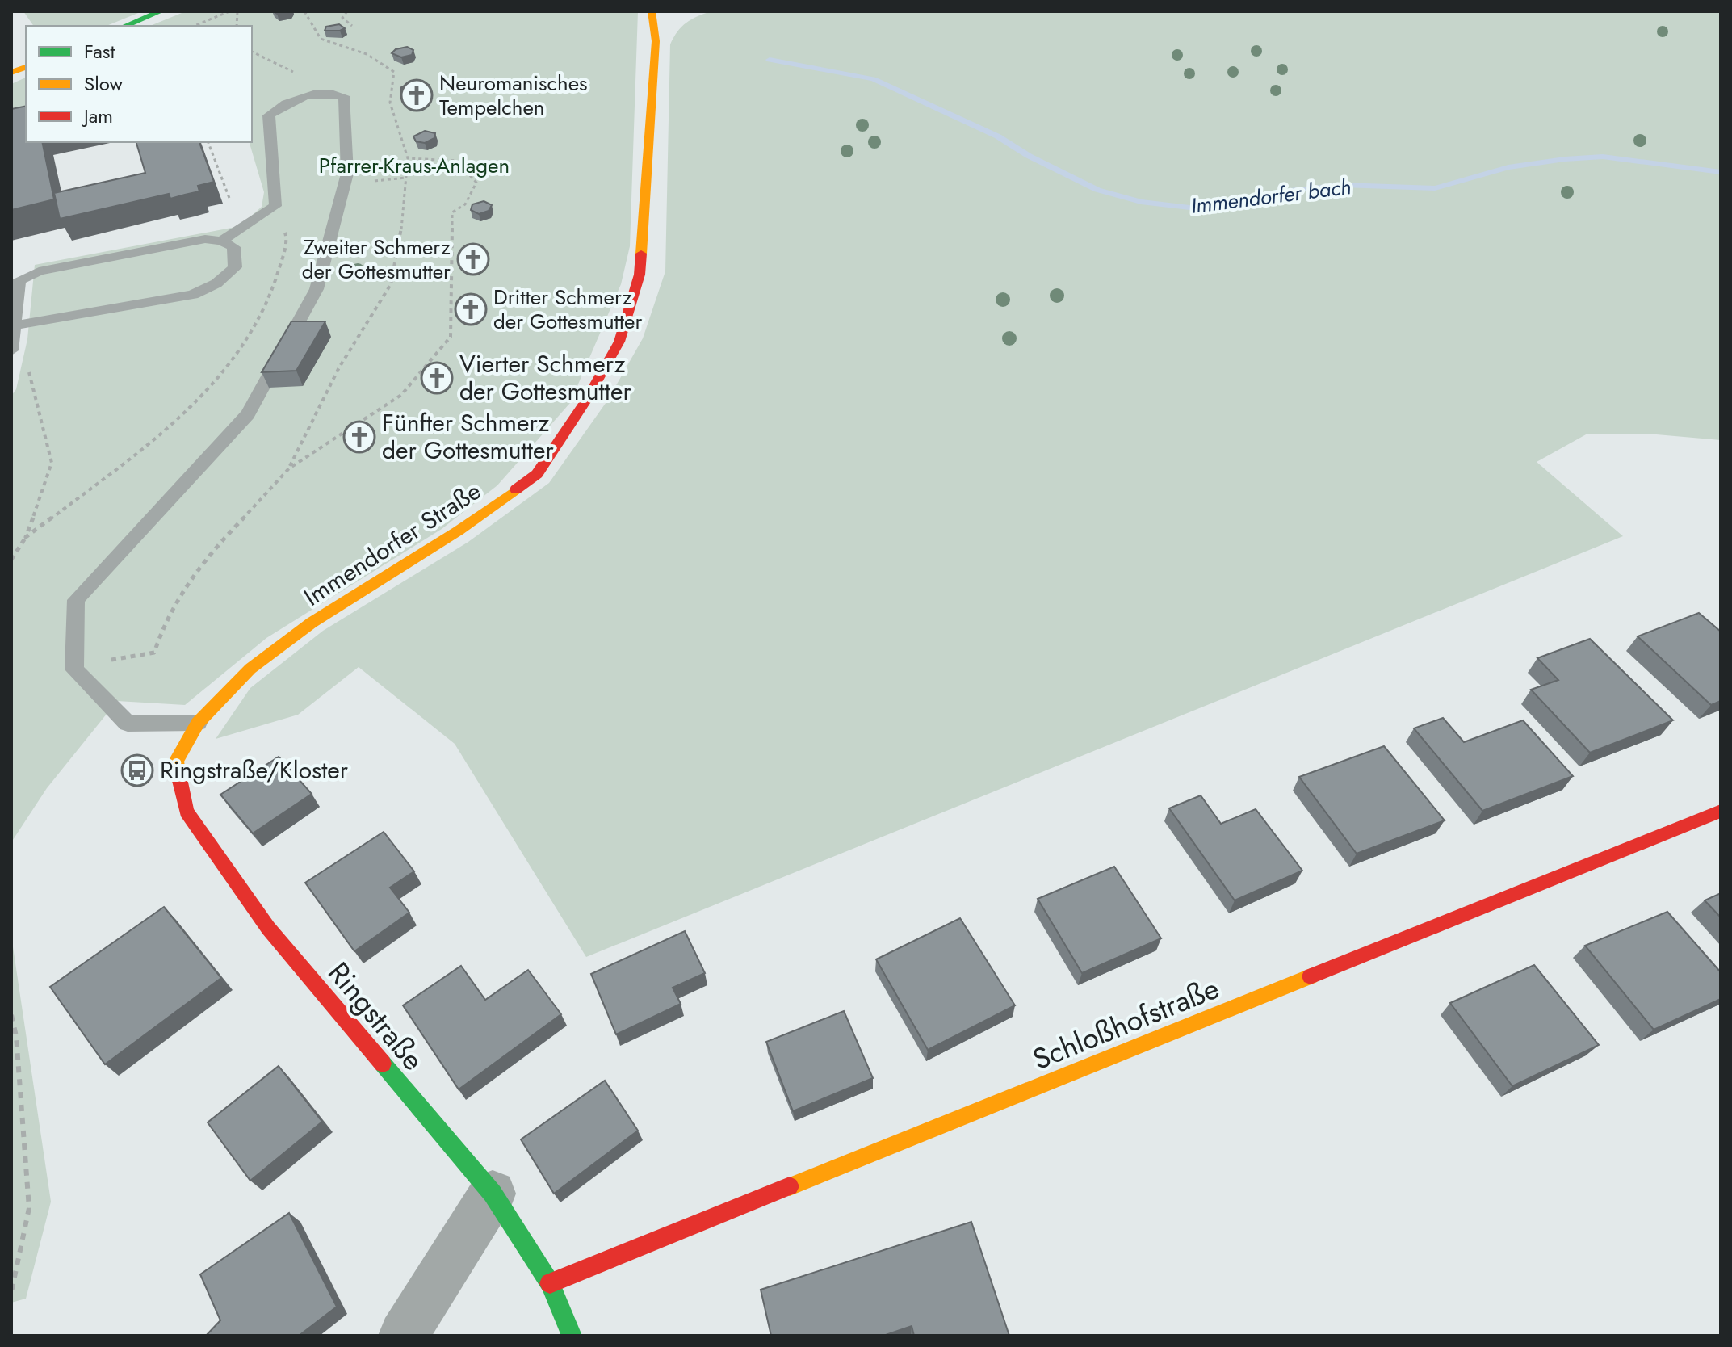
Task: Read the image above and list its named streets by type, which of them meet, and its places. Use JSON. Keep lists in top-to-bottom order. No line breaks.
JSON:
{"streets":{"street":["Immendorfer Straße","Ringstraße","Schloßhofstraße"]},"crossings":[["Immendorfer Straße","Ringstraße"],["Ringstraße","Schloßhofstraße"]],"water":["Immendorfer bach"],"parks":["Pfarrer-Kraus-Anlagen"],"places":{"church":["Neuromanisches Tempelchen","Zweiter Schmerz der Gottesmutter","Dritter Schmerz der Gottesmutter","Vierter Schmerz der Gottesmutter","Fünfter Schmerz der Gottesmutter"],"bus stop":["Ringstraße/Kloster"]},"legend":["Fast","Slow","Jam"]}
